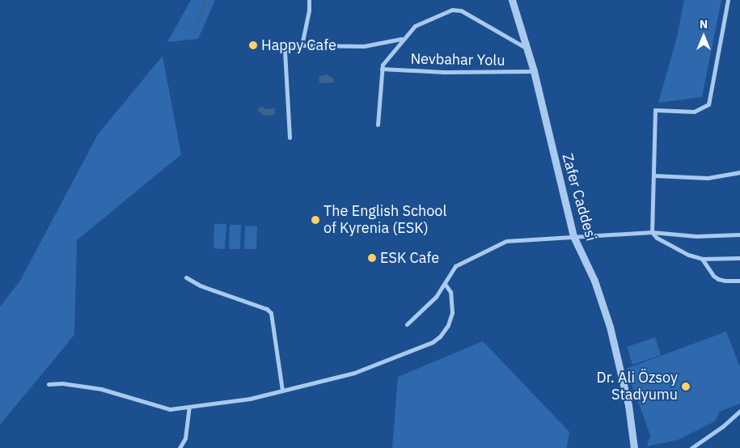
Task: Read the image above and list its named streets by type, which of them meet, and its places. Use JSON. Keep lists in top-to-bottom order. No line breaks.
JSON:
{"streets":{"street":["Nevbahar Yolu","Zafer Caddesi"]},"crossings":[["Nevbahar Yolu","Zafer Caddesi"]],"places":["Happy Cafe","The English School of Kyrenia (ESK)","ESK Cafe","Dr. Ali Özsoy Stadyumu"],"north":"top"}
